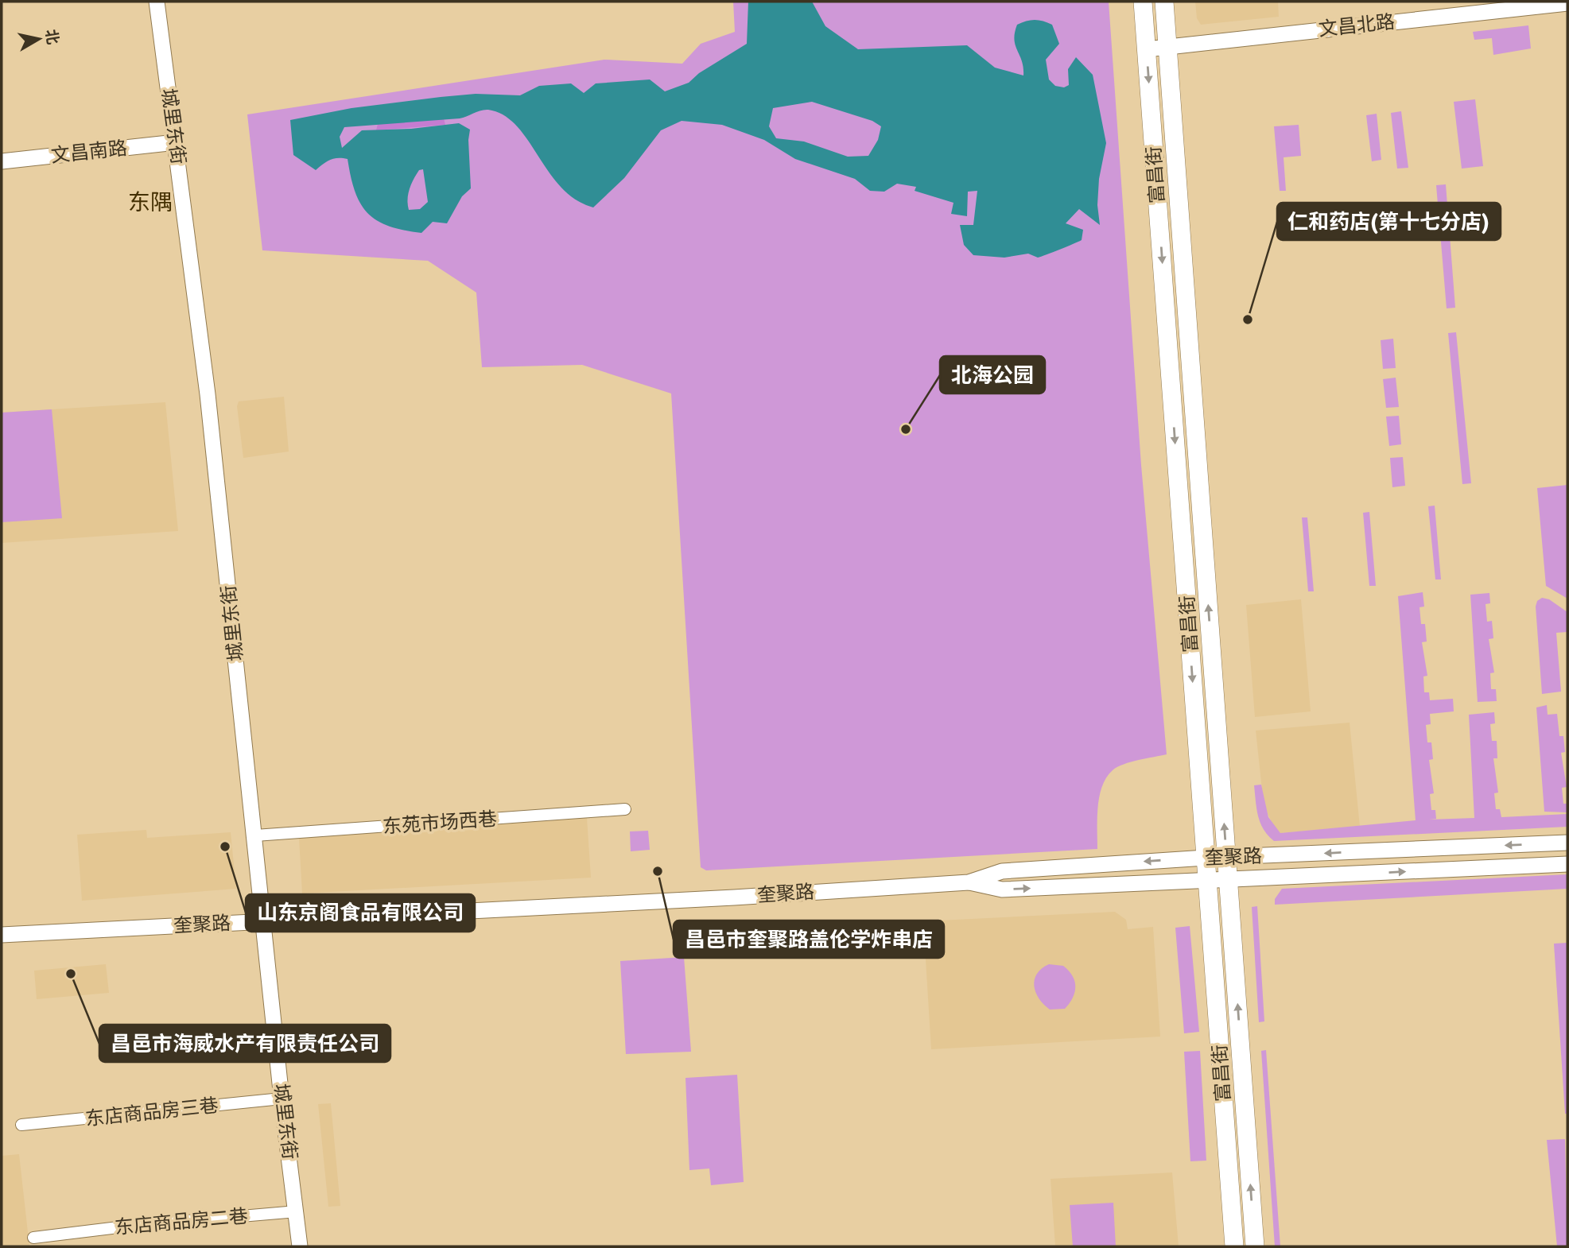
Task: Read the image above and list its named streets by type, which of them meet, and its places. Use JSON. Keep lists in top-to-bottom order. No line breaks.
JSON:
{"streets":{"main road":["富昌街"],"street":["文昌北路","城里东街","文昌南路","东苑市场西巷","奎聚路","东店商品房三巷","东店商品房二巷"]},"crossings":[["文昌北路","富昌街"],["城里东街","文昌南路"],["城里东街","东苑市场西巷"],["城里东街","奎聚路"],["城里东街","东店商品房三巷"],["城里东街","东店商品房二巷"],["富昌街","奎聚路"]],"districts":["东隅"],"places":["仁和药店(第十七分店)","北海公园","山东京阁食品有限公司","昌邑市奎聚路盖伦学炸串店","昌邑市海威水产有限责任公司"],"north":"right"}
